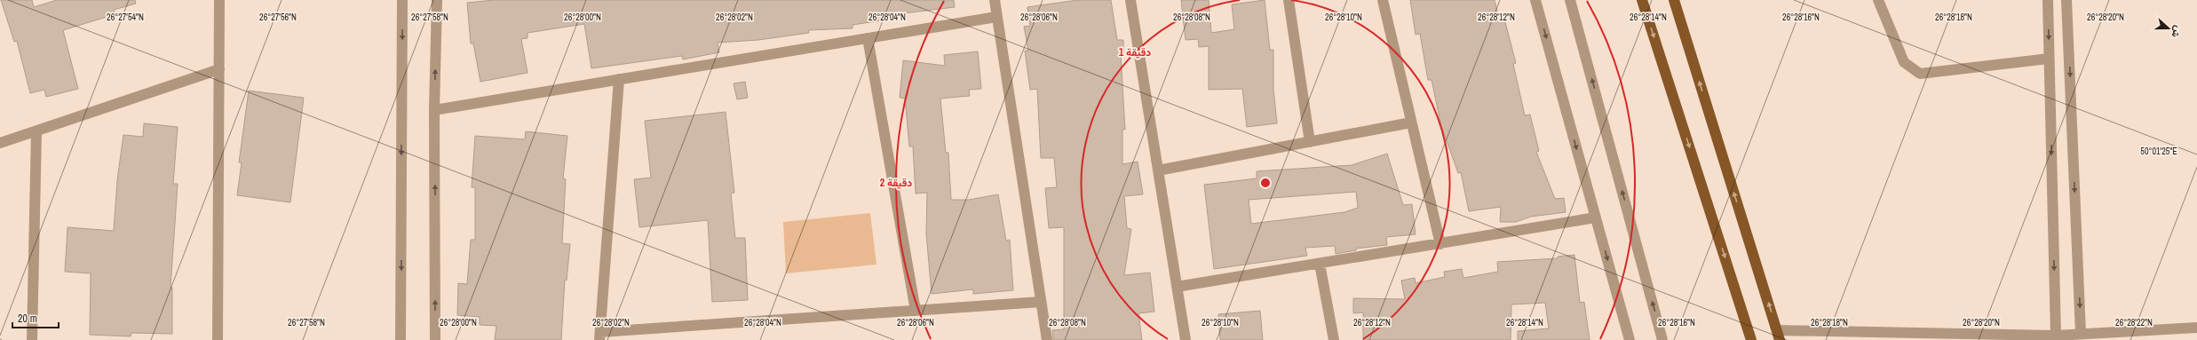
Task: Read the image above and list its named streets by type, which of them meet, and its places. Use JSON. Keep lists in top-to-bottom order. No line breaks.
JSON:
{"scale_bar":"20 m","north":"right","coordinates":["26°28'20\"N","26°27'54\"N","26°27'56\"N","26°27'58\"N","26°28'00\"N","26°28'02\"N","26°28'04\"N","26°28'06\"N","26°28'08\"N","26°28'10\"N","26°28'12\"N","26°28'14\"N","26°28'16\"N","26°28'18\"N","50°01'25\"E","26°28'22\"N"],"rings":["1 دقيقة","2 دقيقة"]}
